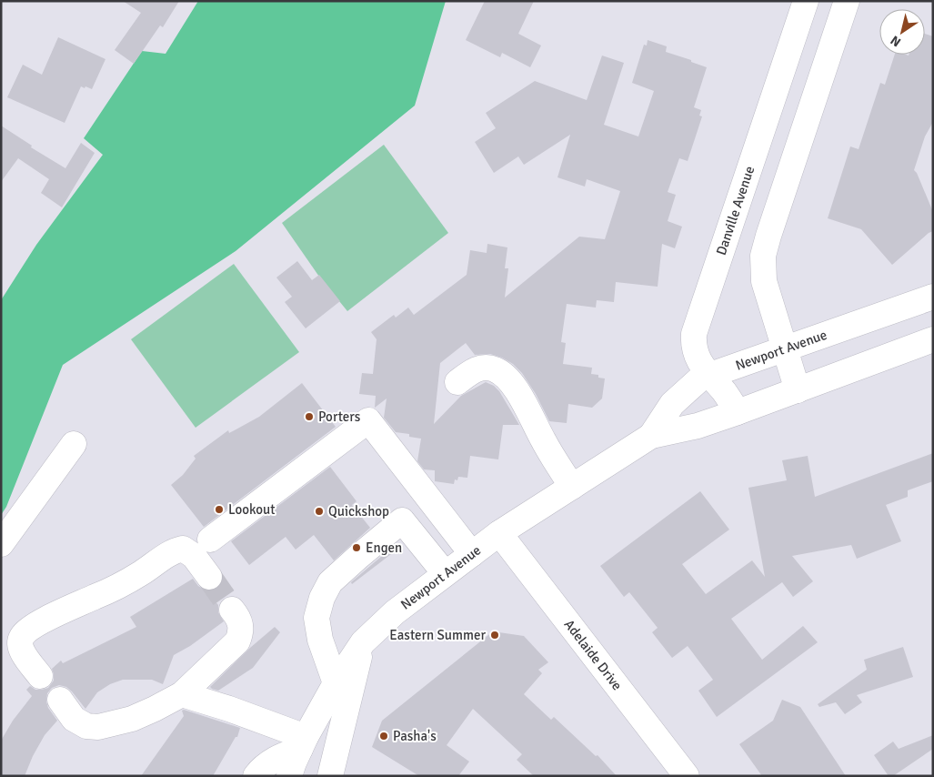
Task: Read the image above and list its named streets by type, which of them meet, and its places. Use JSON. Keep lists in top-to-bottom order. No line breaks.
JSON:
{"streets":{"street":["Danville Avenue","Newport Avenue","Adelaide Drive"]},"crossings":[["Danville Avenue","Newport Avenue"],["Newport Avenue","Adelaide Drive"]],"places":["Porters","Lookout","Quickshop","Engen","Eastern Summer","Pasha's"],"north":"bottom left"}
